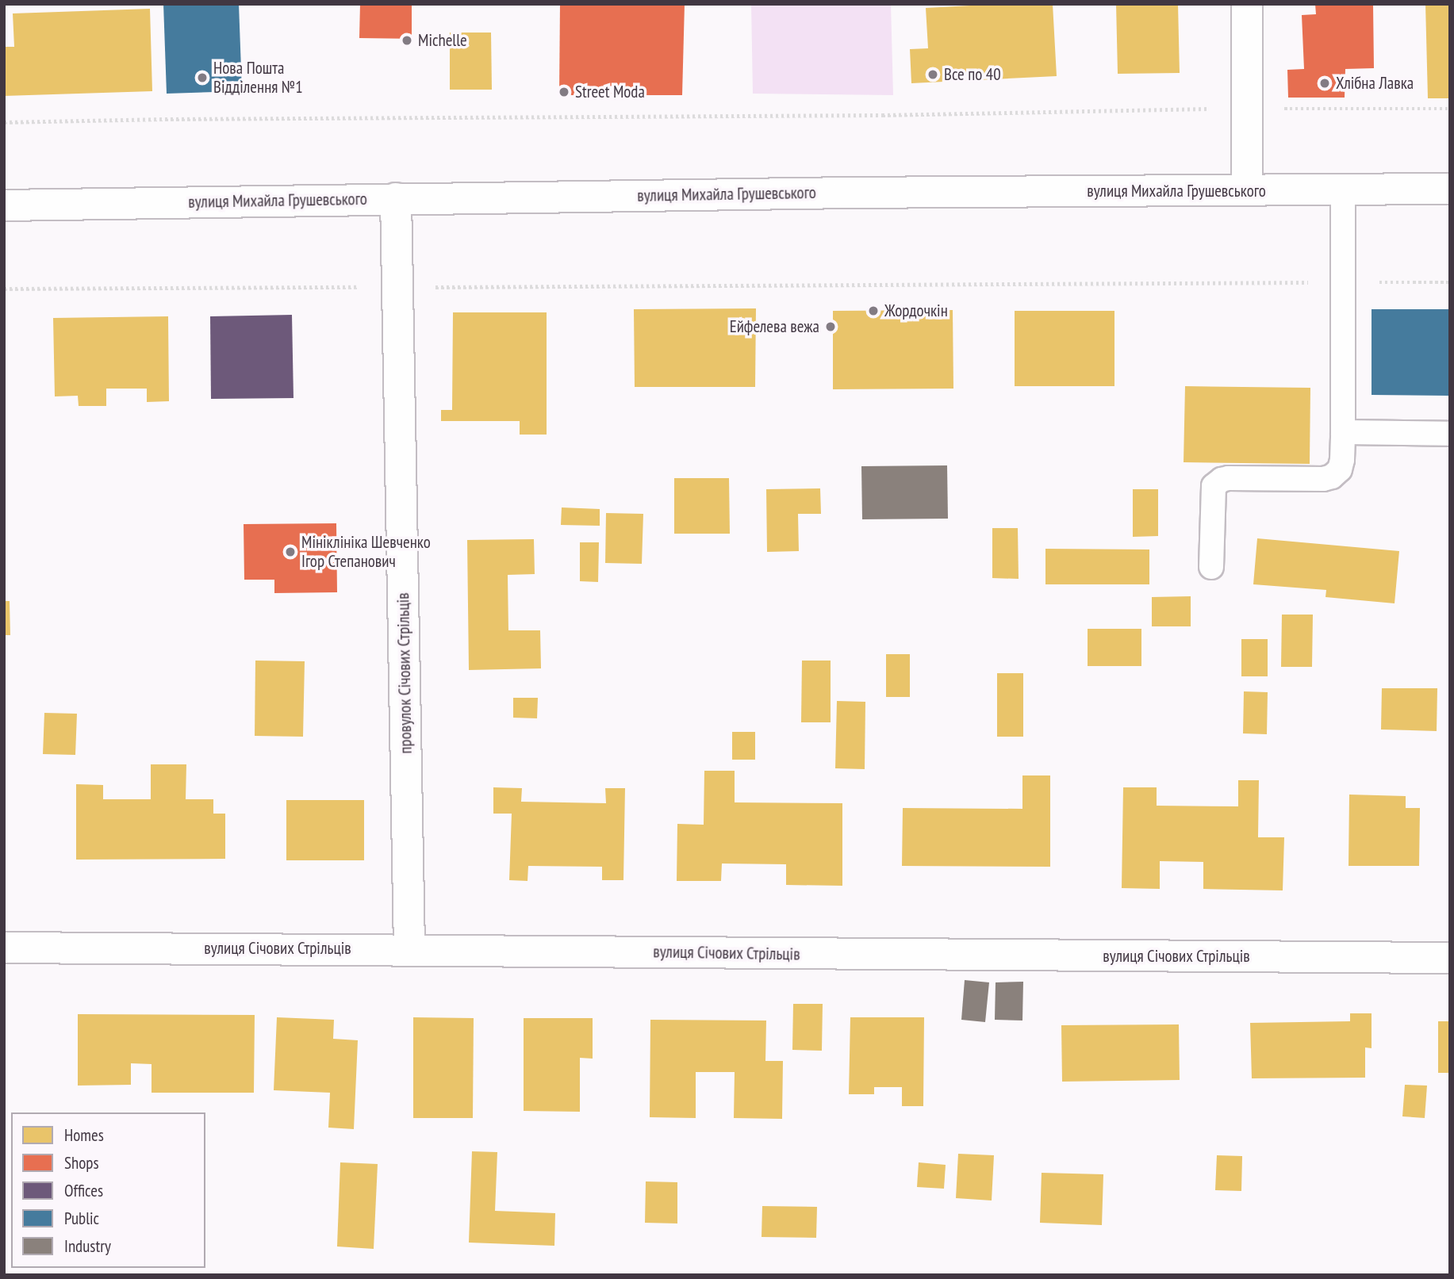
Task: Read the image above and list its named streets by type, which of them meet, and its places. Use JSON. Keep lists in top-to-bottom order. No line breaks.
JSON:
{"streets":{"street":["вулиця Михайла Грушевського","провулок Січових Стрільців","вулиця Січових Стрільців"]},"crossings":[["вулиця Михайла Грушевського","провулок Січових Стрільців"],["провулок Січових Стрільців","вулиця Січових Стрільців"]],"places":["Michelle","Все по 40","Нова Пошта Відділення №1","Хлібна Лавка","Street Moda","Жордочкін","Ейфелева вежа","Мініклініка Шевченко Ігор Степанович"],"legend":["Homes","Shops","Offices","Public","Industry"]}
